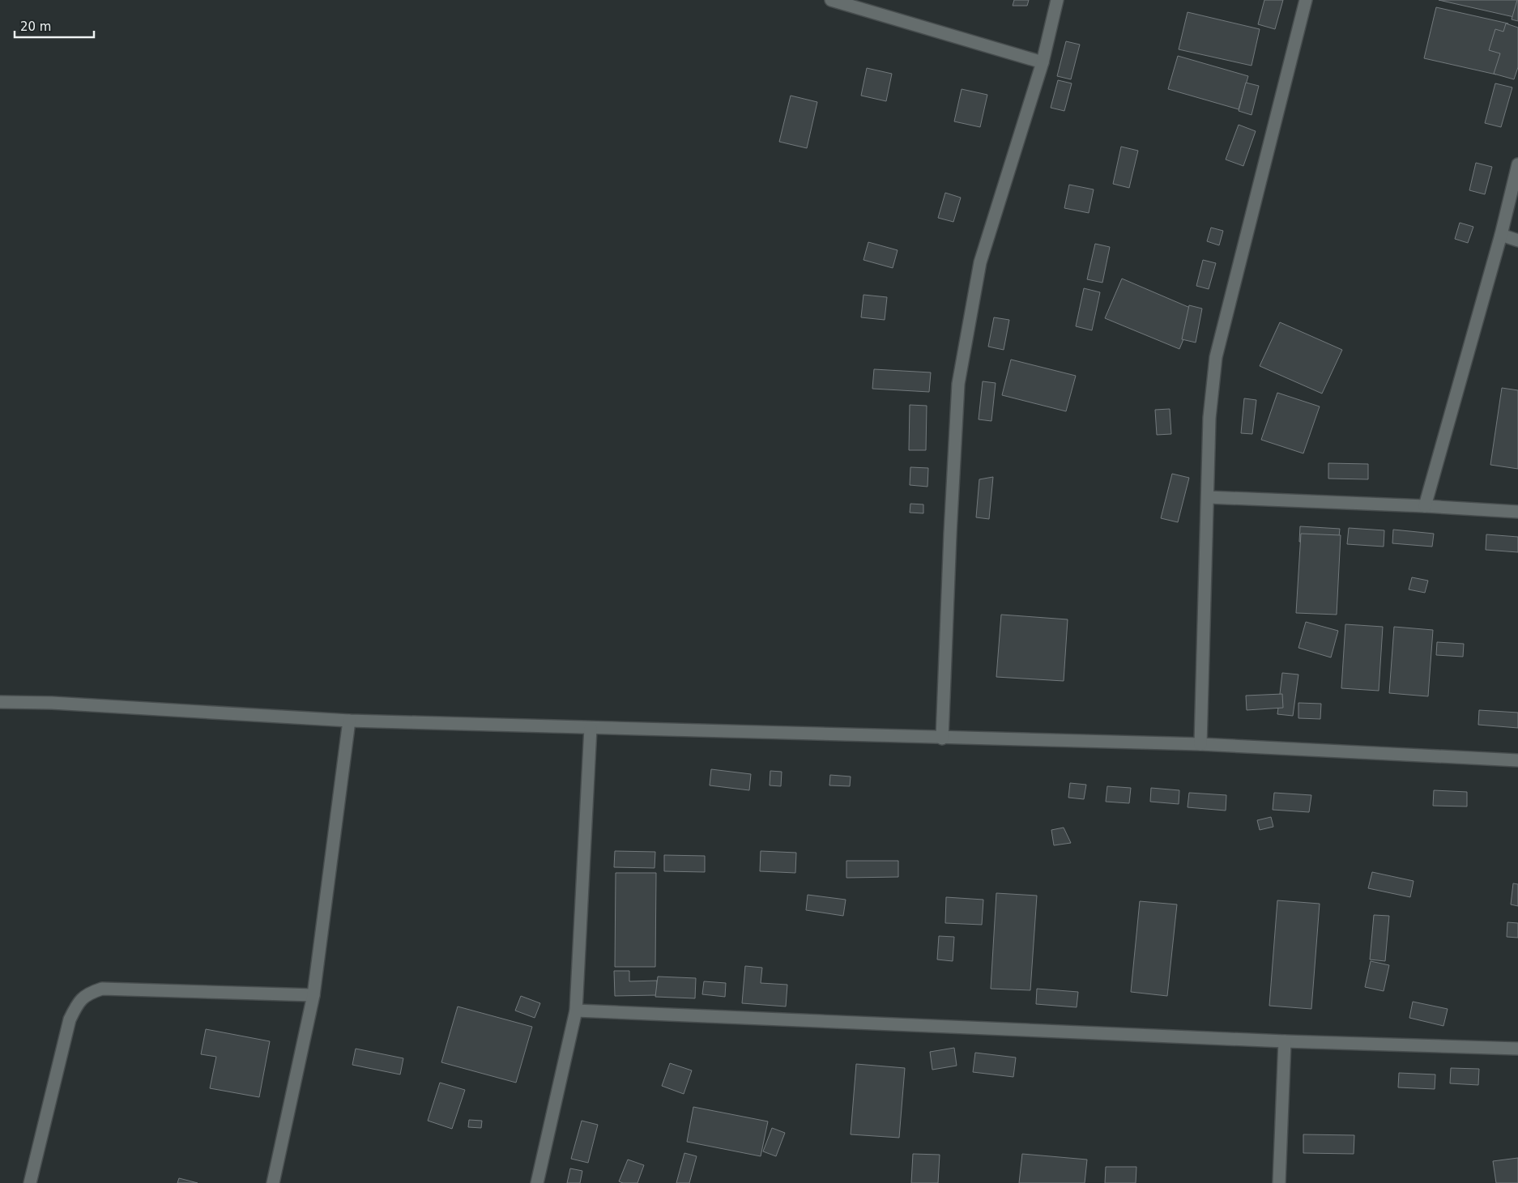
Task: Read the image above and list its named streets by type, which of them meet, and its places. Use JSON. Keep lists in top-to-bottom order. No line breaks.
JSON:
{"scale_bar":"20 m"}
